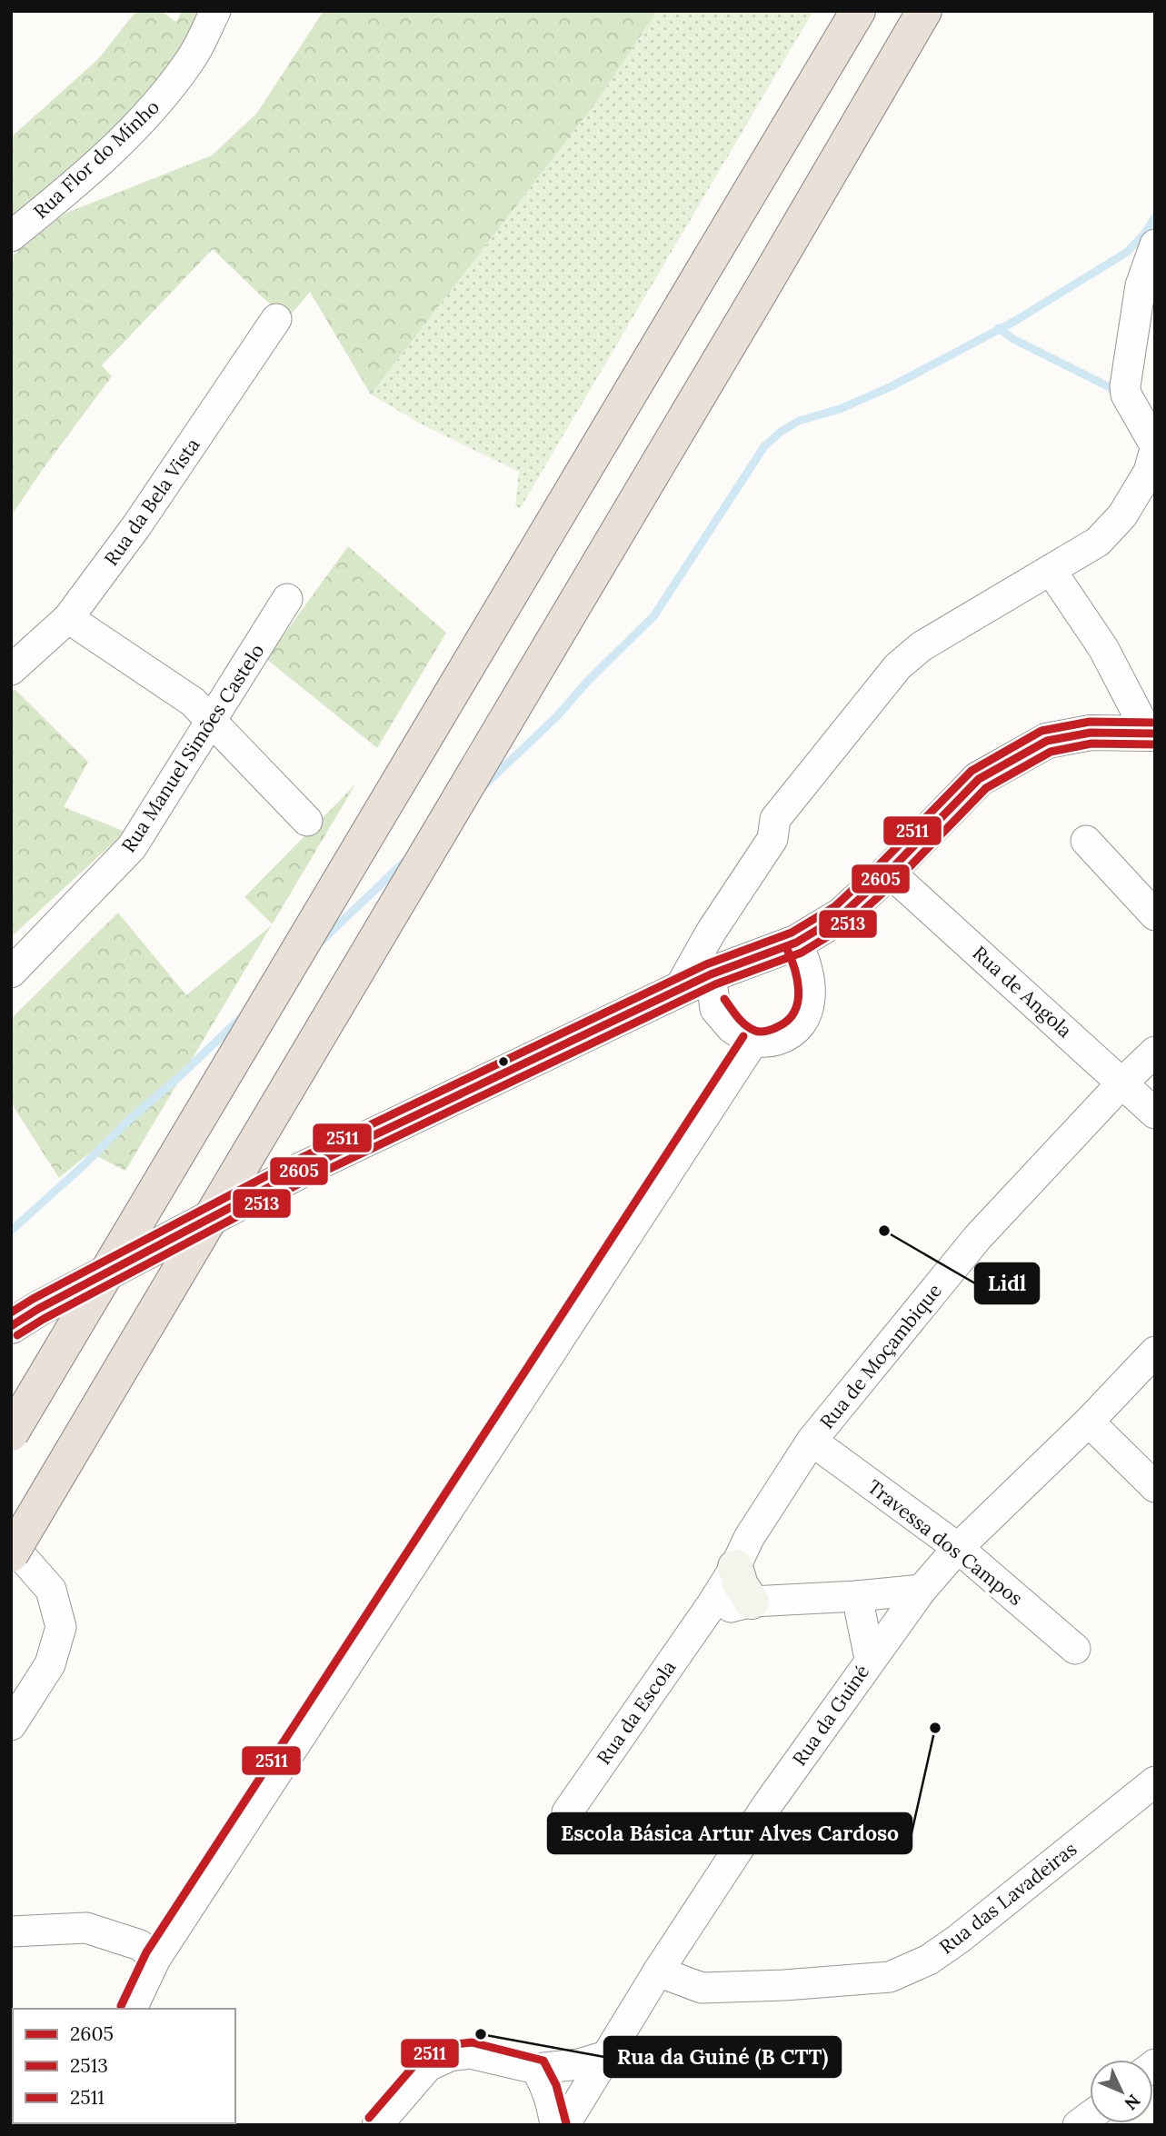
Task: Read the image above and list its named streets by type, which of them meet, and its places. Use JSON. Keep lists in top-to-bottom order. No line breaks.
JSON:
{"streets":{"street":["Rua Flor do Minho","Rua da Bela Vista","Rua Manuel Simões Castelo","Rua de Angola","Rua de Moçambique","Travessa dos Campos","Rua da Escola","Rua da Guiné","Rua das Lavadeiras"]},"crossings":[["Rua de Angola","Rua de Moçambique"],["Rua de Moçambique","Travessa dos Campos"],["Rua de Moçambique","Rua da Escola"],["Travessa dos Campos","Rua da Guiné"],["Rua da Guiné","Rua das Lavadeiras"]],"places":["Lidl","Escola Básica Artur Alves Cardoso","Rua da Guiné (B CTT)"],"lines":["transit line 2511","transit line 2605","transit line 2513"],"legend":["2605","2513","2511"],"north":"bottom right"}
